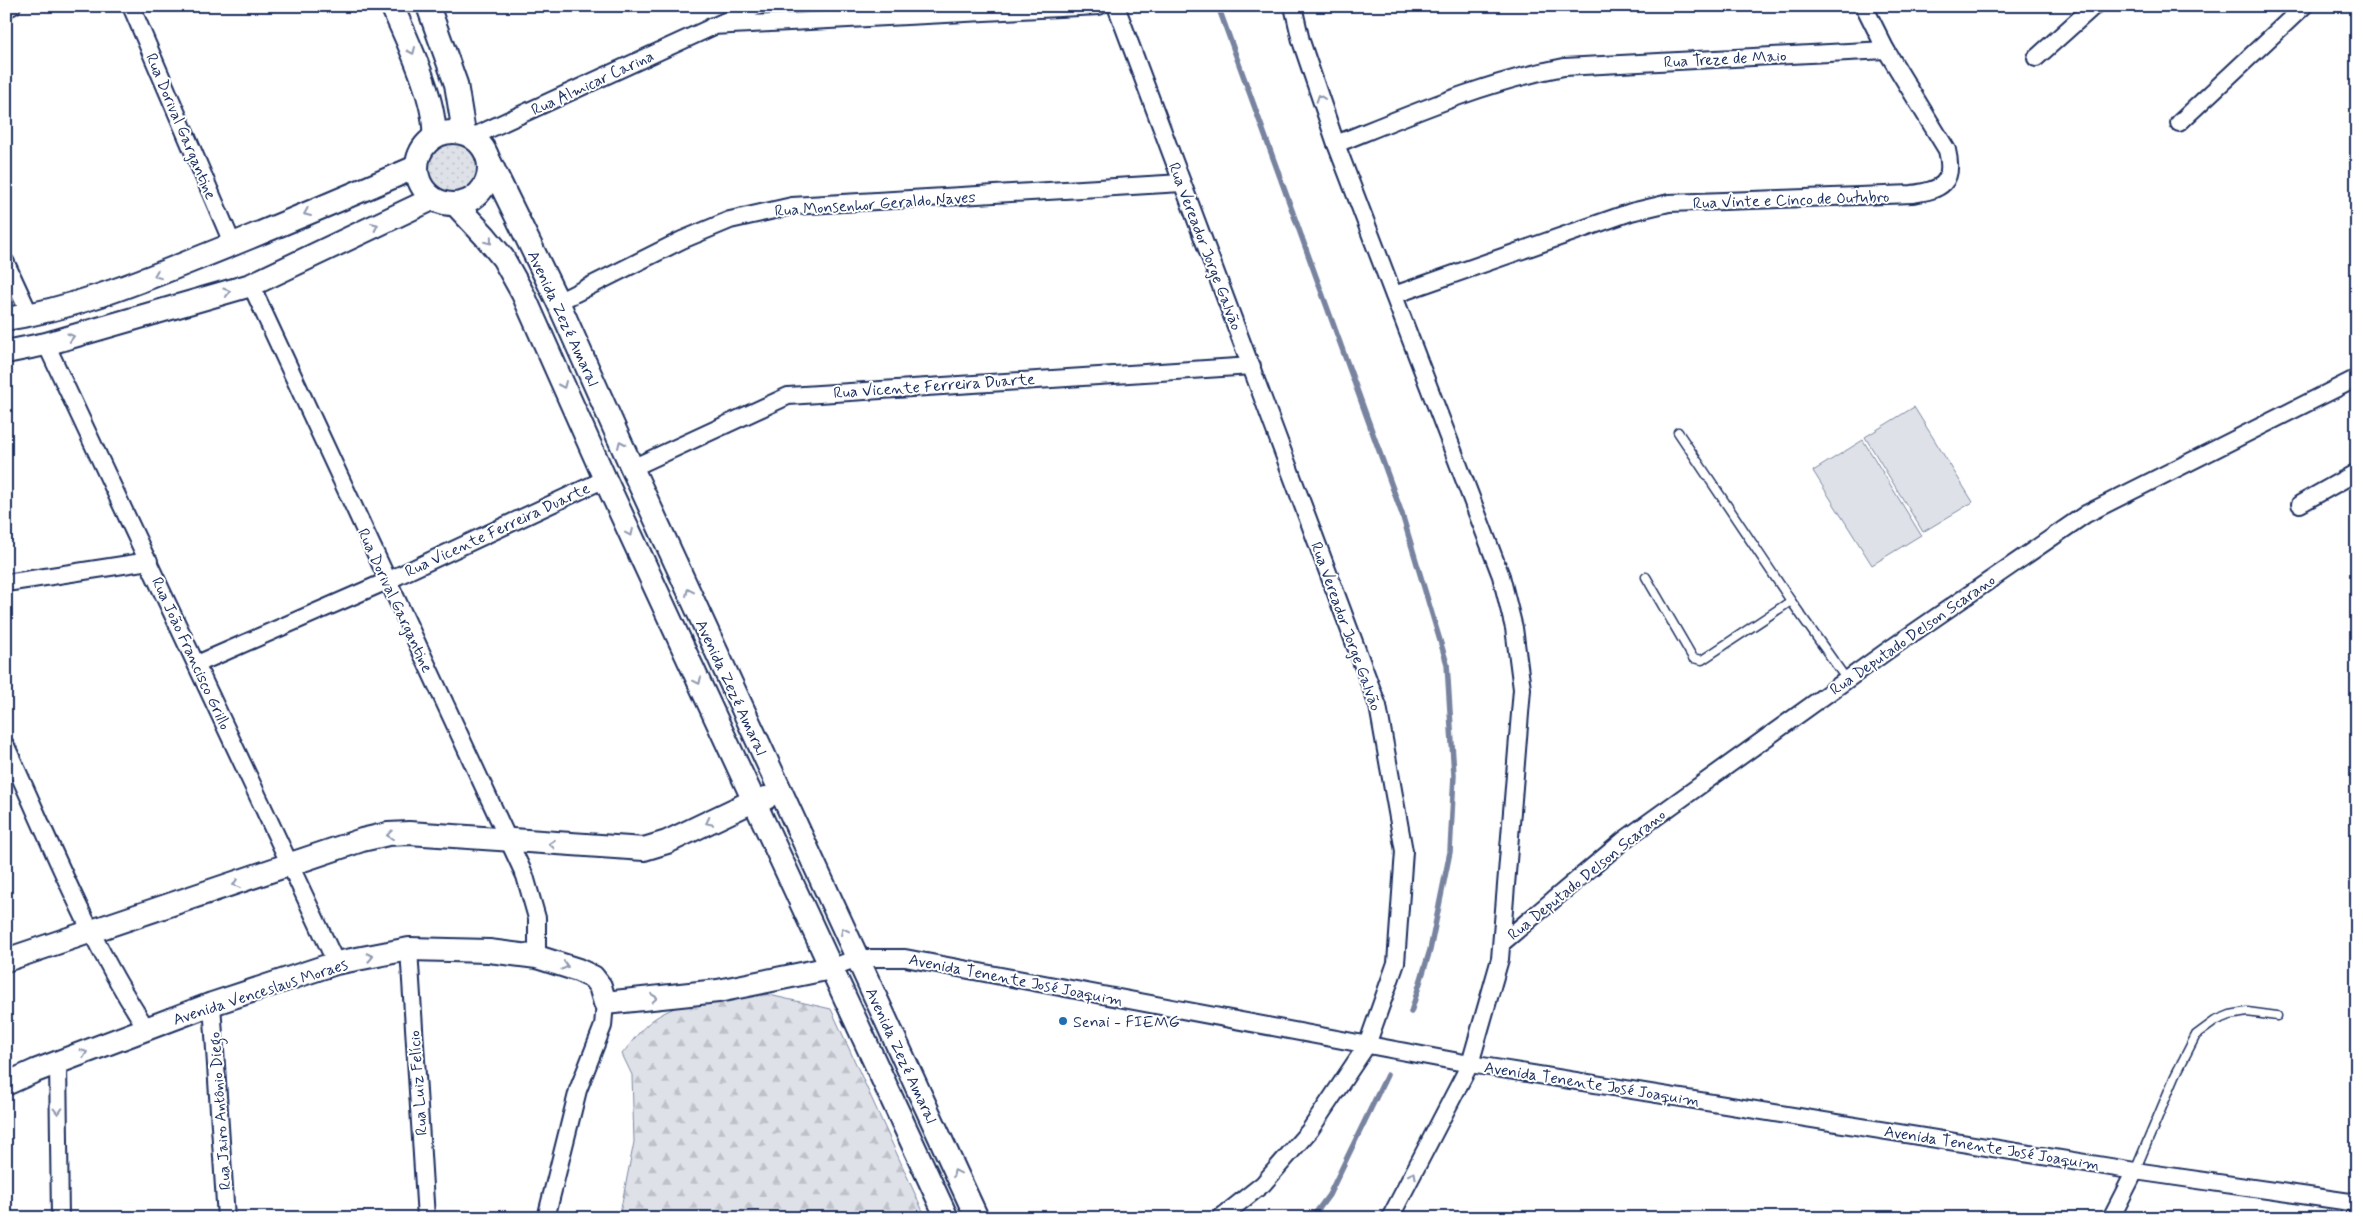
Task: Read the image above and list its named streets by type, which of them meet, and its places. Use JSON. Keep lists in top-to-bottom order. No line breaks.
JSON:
{"streets":{"main road":["Avenida Zezé Amaral","Avenida Venceslaus Moraes"],"street":["Rua Treze de Maio","Rua Almicar Carina","Rua Dorival Gargantine","Rua Vinte e Cinco de Outubro","Rua Monsenhor Geraldo Naves","Rua Vereador Jorge Galvão","Rua Vicente Ferreira Duarte","Rua Deputado Delson Scarano","Rua João Francisco Grillo","Avenida Tenente José Joaquim","Rua Luiz Felício","Rua Jairo Antônio Diego"]},"crossings":[["Rua Treze de Maio","Rua Vinte e Cinco de Outubro"],["Rua Almicar Carina","Avenida Zezé Amaral"],["Rua Dorival Gargantine","Rua Vicente Ferreira Duarte"],["Rua Dorival Gargantine","Avenida Venceslaus Moraes"],["Rua Monsenhor Geraldo Naves","Rua Vereador Jorge Galvão"],["Rua Monsenhor Geraldo Naves","Avenida Zezé Amaral"],["Rua Vereador Jorge Galvão","Rua Vicente Ferreira Duarte"],["Rua Vereador Jorge Galvão","Avenida Tenente José Joaquim"],["Avenida Zezé Amaral","Rua Vicente Ferreira Duarte"],["Avenida Zezé Amaral","Avenida Tenente José Joaquim"],["Rua Vicente Ferreira Duarte","Rua João Francisco Grillo"],["Rua João Francisco Grillo","Avenida Venceslaus Moraes"],["Avenida Venceslaus Moraes","Rua Luiz Felício"],["Avenida Venceslaus Moraes","Rua Jairo Antônio Diego"]],"places":["Senai - FIEMG"]}
